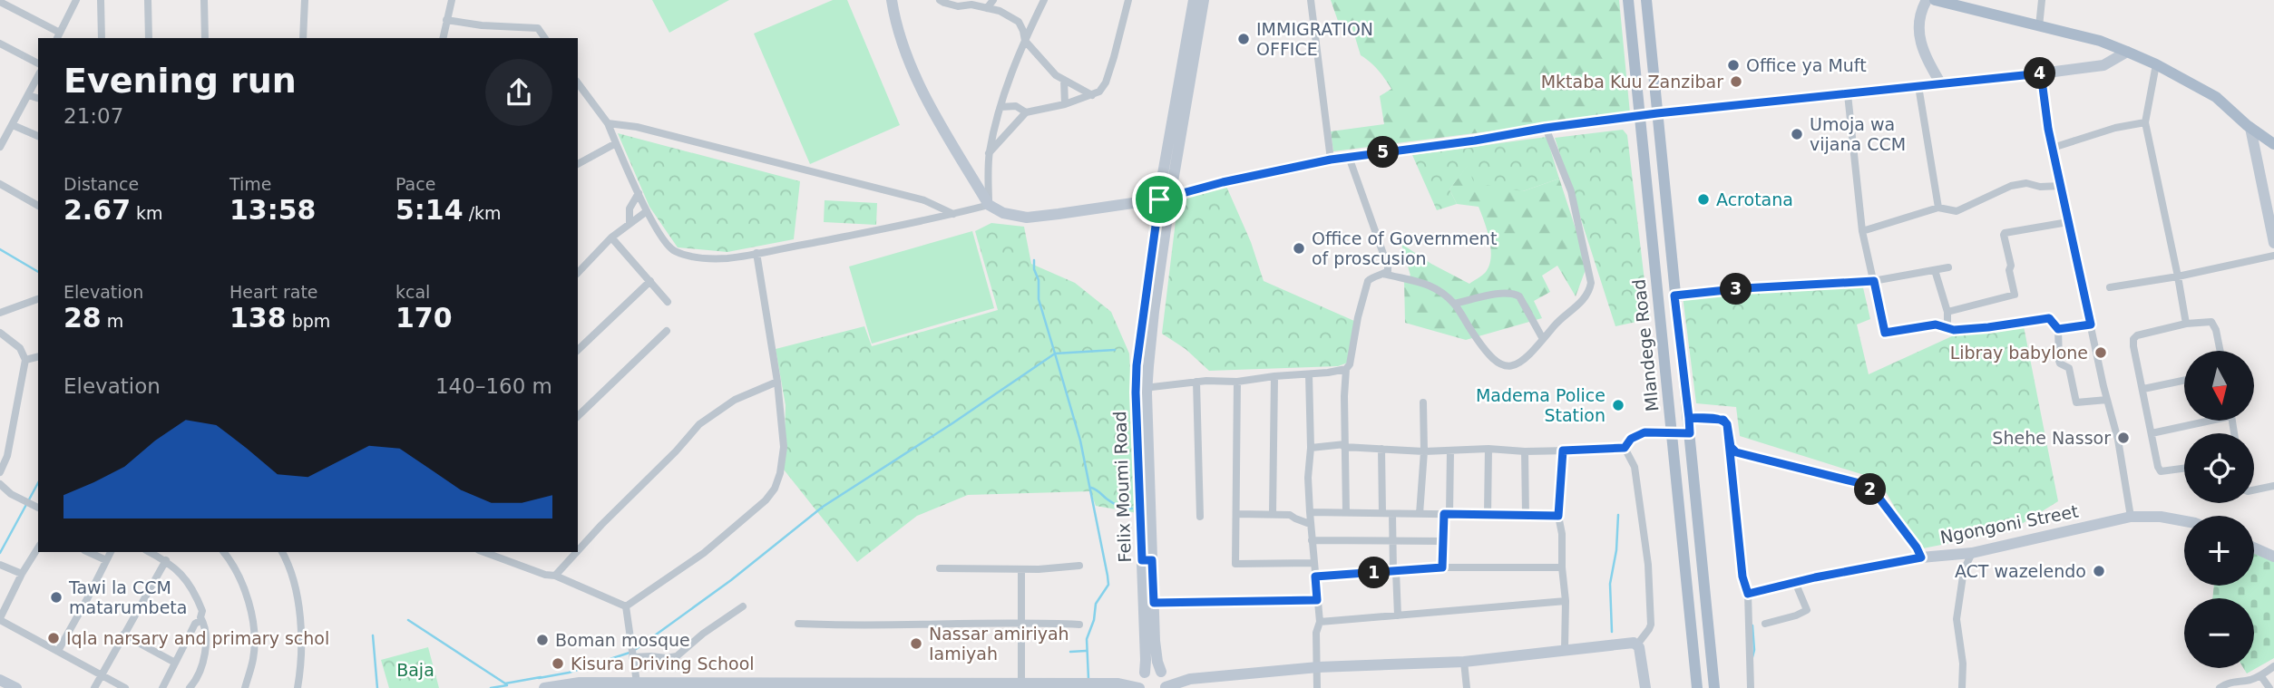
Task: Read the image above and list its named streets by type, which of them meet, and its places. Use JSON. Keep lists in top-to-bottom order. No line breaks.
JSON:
{"streets":{"main road":["Mlandege Road"],"street":["Felix Moumi Road","Ngongoni Street"]},"parks":["Baja"],"places":["IMMIGRATION OFFICE","Office ya Muft","Mktaba Kuu Zanzibar","Umoja wa vijana CCM","Acrotana","Office of Government of proscusion","Libray babylone","Madema Police Station","Shehe Nassor","ACT wazelendo","Tawi la CCM matarumbeta","Iqla narsary and primary schol","Boman mosque","Nassar amiriyah Iamiyah","Kisura Driving School"],"north":"bottom","page":{"heading":["Evening run","21:07"],"pins":["4","5","3","2","1"],"stats":[["Distance","2.67 km"],["Time","13:58"],["Pace","5:14 /km"],["Elevation","28 m"],["Heart rate","138 bpm"],["kcal","170"]],"map_buttons":["+","−"],"chart":["Elevation","140–160 m"]}}
